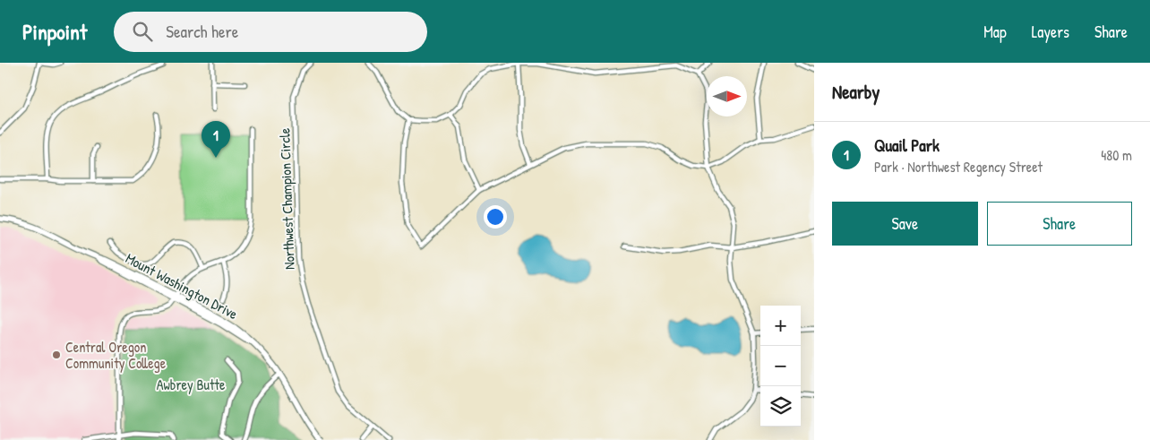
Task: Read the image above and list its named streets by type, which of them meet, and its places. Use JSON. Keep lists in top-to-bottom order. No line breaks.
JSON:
{"streets":{"main road":["Mount Washington Drive"],"street":["Northwest Champion Circle"]},"parks":["Awbrey Butte"],"places":["Central Oregon Community College"],"north":"right","page":{"header":"Pinpoint","search":"Search here","nav":["Map","Layers","Share"],"heading":"Nearby","pins":"1","list":[{"mark":"1","name":"Quail Park","note":"Park · Northwest Regency Street","value":"480 m"}],"buttons":["Save","Share"],"map_buttons":["+","−"]}}
